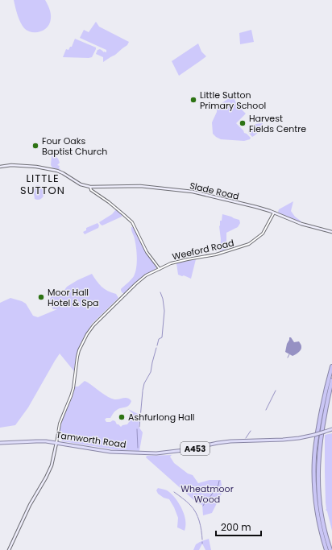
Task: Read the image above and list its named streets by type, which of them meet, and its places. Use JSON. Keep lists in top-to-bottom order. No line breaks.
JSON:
{"streets":{"main road":["Slade Road","Tamworth Road","A453"],"street":["Weeford Road"]},"crossings":[["Slade Road","Weeford Road"],["Weeford Road","Tamworth Road"]],"districts":["LITTLE SUTTON"],"parks":["Wheatmoor Wood"],"places":["Little Sutton Primary School","Harvest Fields Centre","Four Oaks Baptist Church","Moor Hall Hotel & Spa","Ashfurlong Hall"],"scale_bar":"200 m"}
